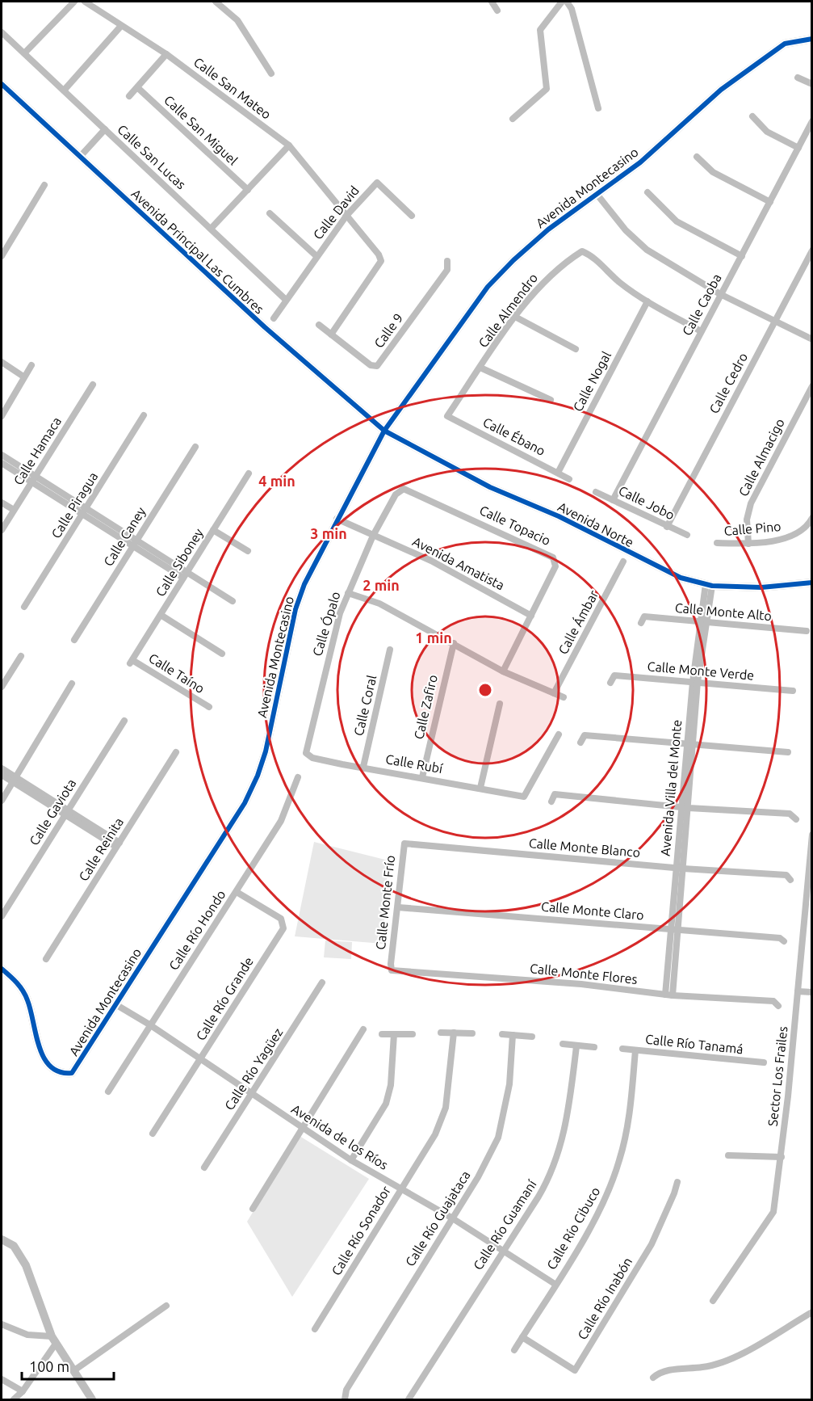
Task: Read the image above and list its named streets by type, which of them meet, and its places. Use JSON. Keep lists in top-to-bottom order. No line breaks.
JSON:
{"streets":{"street":["Calle San Mateo","Calle San Miguel","Calle San Lucas","Avenida Montecasino","Calle David","Avenida Principal Las Cumbres","Calle Caoba","Calle Almendro","Calle 9","Calle Nogal","Calle Cedro","Calle Ébano","Calle Hamaca","Calle Almacigo","Calle Jobo","Calle Piragua","Avenida Norte","Calle Topacio","Calle Pino","Calle Caney","Calle Siboney","Avenida Amatista","Calle Monte Alto","Calle Ámbar","Calle Ópalo","Calle Monte Verde","Calle Taíno","Calle Coral","Calle Zafiro","Calle Rubí","Avenida Villa del Monte","Calle Gaviota","Calle Monte Blanco","Calle Reinita","Calle Monte Frío","Calle Monte Claro","Calle Río Hondo","Calle Monte Flores","Calle Río Grande","Calle Río Tanamá","Calle Río Yagüez","Sector Los Frailes","Avenida de los Ríos","Calle Río Guajataca","Calle Río Guamaní","Calle Río Cibuco","Calle Río Sonador","Calle Río Inabón"]},"crossings":[["Calle San Mateo","Calle David"],["Calle San Mateo","Calle 9"],["Calle San Lucas","Calle David"],["Avenida Montecasino","Avenida Principal Las Cumbres"],["Avenida Montecasino","Avenida Norte"],["Avenida Montecasino","Avenida Amatista"],["Avenida Montecasino","Avenida de los Ríos"],["Avenida Principal Las Cumbres","Avenida Norte"],["Calle Caoba","Calle Almendro"],["Calle Caoba","Calle Jobo"],["Calle Almendro","Calle Nogal"],["Calle Almendro","Calle Ébano"],["Calle Nogal","Calle Ébano"],["Calle Cedro","Calle Jobo"],["Calle Almacigo","Calle Pino"],["Avenida Norte","Avenida Villa del Monte"],["Calle Topacio","Avenida Amatista"],["Calle Topacio","Calle Ópalo"],["Calle Siboney","Calle Taíno"],["Avenida Amatista","Calle Ópalo"],["Calle Monte Alto","Avenida Villa del Monte"],["Calle Ópalo","Calle Rubí"],["Calle Monte Verde","Avenida Villa del Monte"],["Calle Coral","Calle Rubí"],["Calle Zafiro","Calle Rubí"],["Avenida Villa del Monte","Calle Monte Blanco"],["Avenida Villa del Monte","Calle Monte Claro"],["Avenida Villa del Monte","Calle Monte Flores"],["Calle Monte Blanco","Calle Monte Frío"],["Calle Monte Frío","Calle Monte Claro"],["Calle Monte Frío","Calle Monte Flores"],["Calle Río Hondo","Calle Río Grande"],["Calle Río Hondo","Avenida de los Ríos"],["Calle Río Grande","Avenida de los Ríos"],["Calle Río Tanamá","Calle Río Cibuco"],["Calle Río Yagüez","Avenida de los Ríos"],["Avenida de los Ríos","Calle Río Guajataca"],["Avenida de los Ríos","Calle Río Guamaní"],["Avenida de los Ríos","Calle Río Cibuco"],["Avenida de los Ríos","Calle Río Sonador"],["Calle Río Cibuco","Calle Río Inabón"]],"scale_bar":"100 m","rings":["4 min","3 min","2 min","1 min"]}
